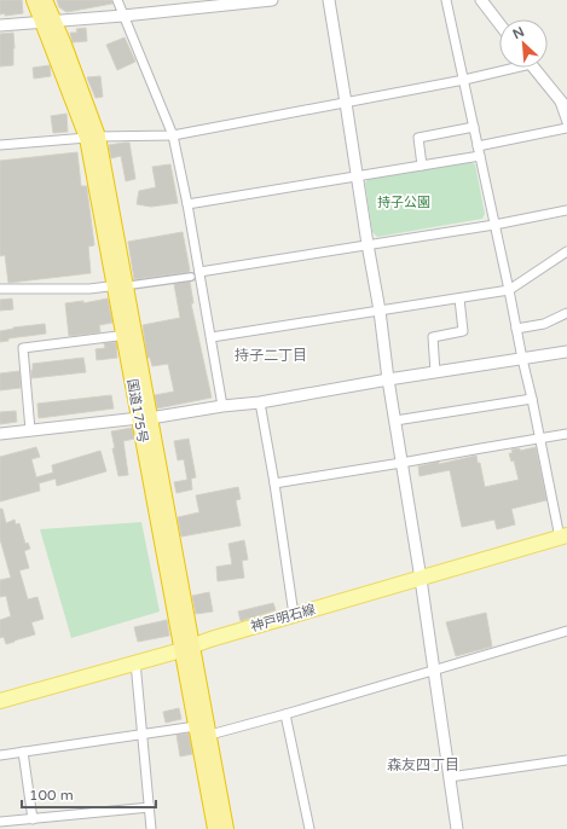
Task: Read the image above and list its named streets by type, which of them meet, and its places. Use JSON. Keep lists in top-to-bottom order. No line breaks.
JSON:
{"streets":{"highway":["国道175号"],"main road":["神戸明石線"]},"crossings":[["国道175号","神戸明石線"]],"districts":["持子二丁目","森友四丁目"],"parks":["持子公園"],"scale_bar":"100 m","north":"top left"}
